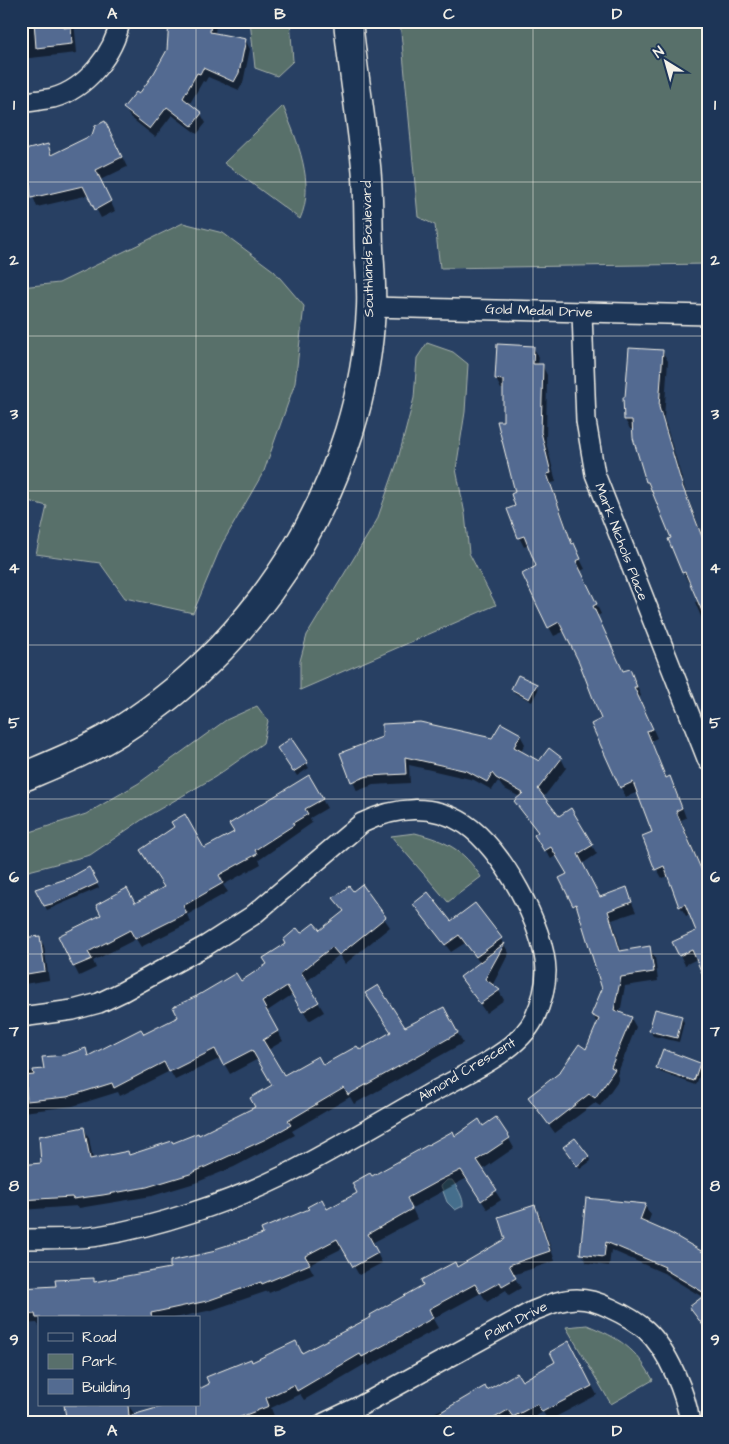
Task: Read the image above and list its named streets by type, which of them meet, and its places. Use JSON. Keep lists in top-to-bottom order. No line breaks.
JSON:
{"streets":{"main road":["Southlands Boulevard"],"street":["Gold Medal Drive","Mark Nichols Place","Almond Crescent","Palm Drive"]},"crossings":[["Southlands Boulevard","Gold Medal Drive"],["Gold Medal Drive","Mark Nichols Place"]],"legend":["Road","Park","Building"],"north":"top left","grid":{"columns":["A","B","C","D"],"rows":["1","2","3","4","5","6","7","8","9"]}}
